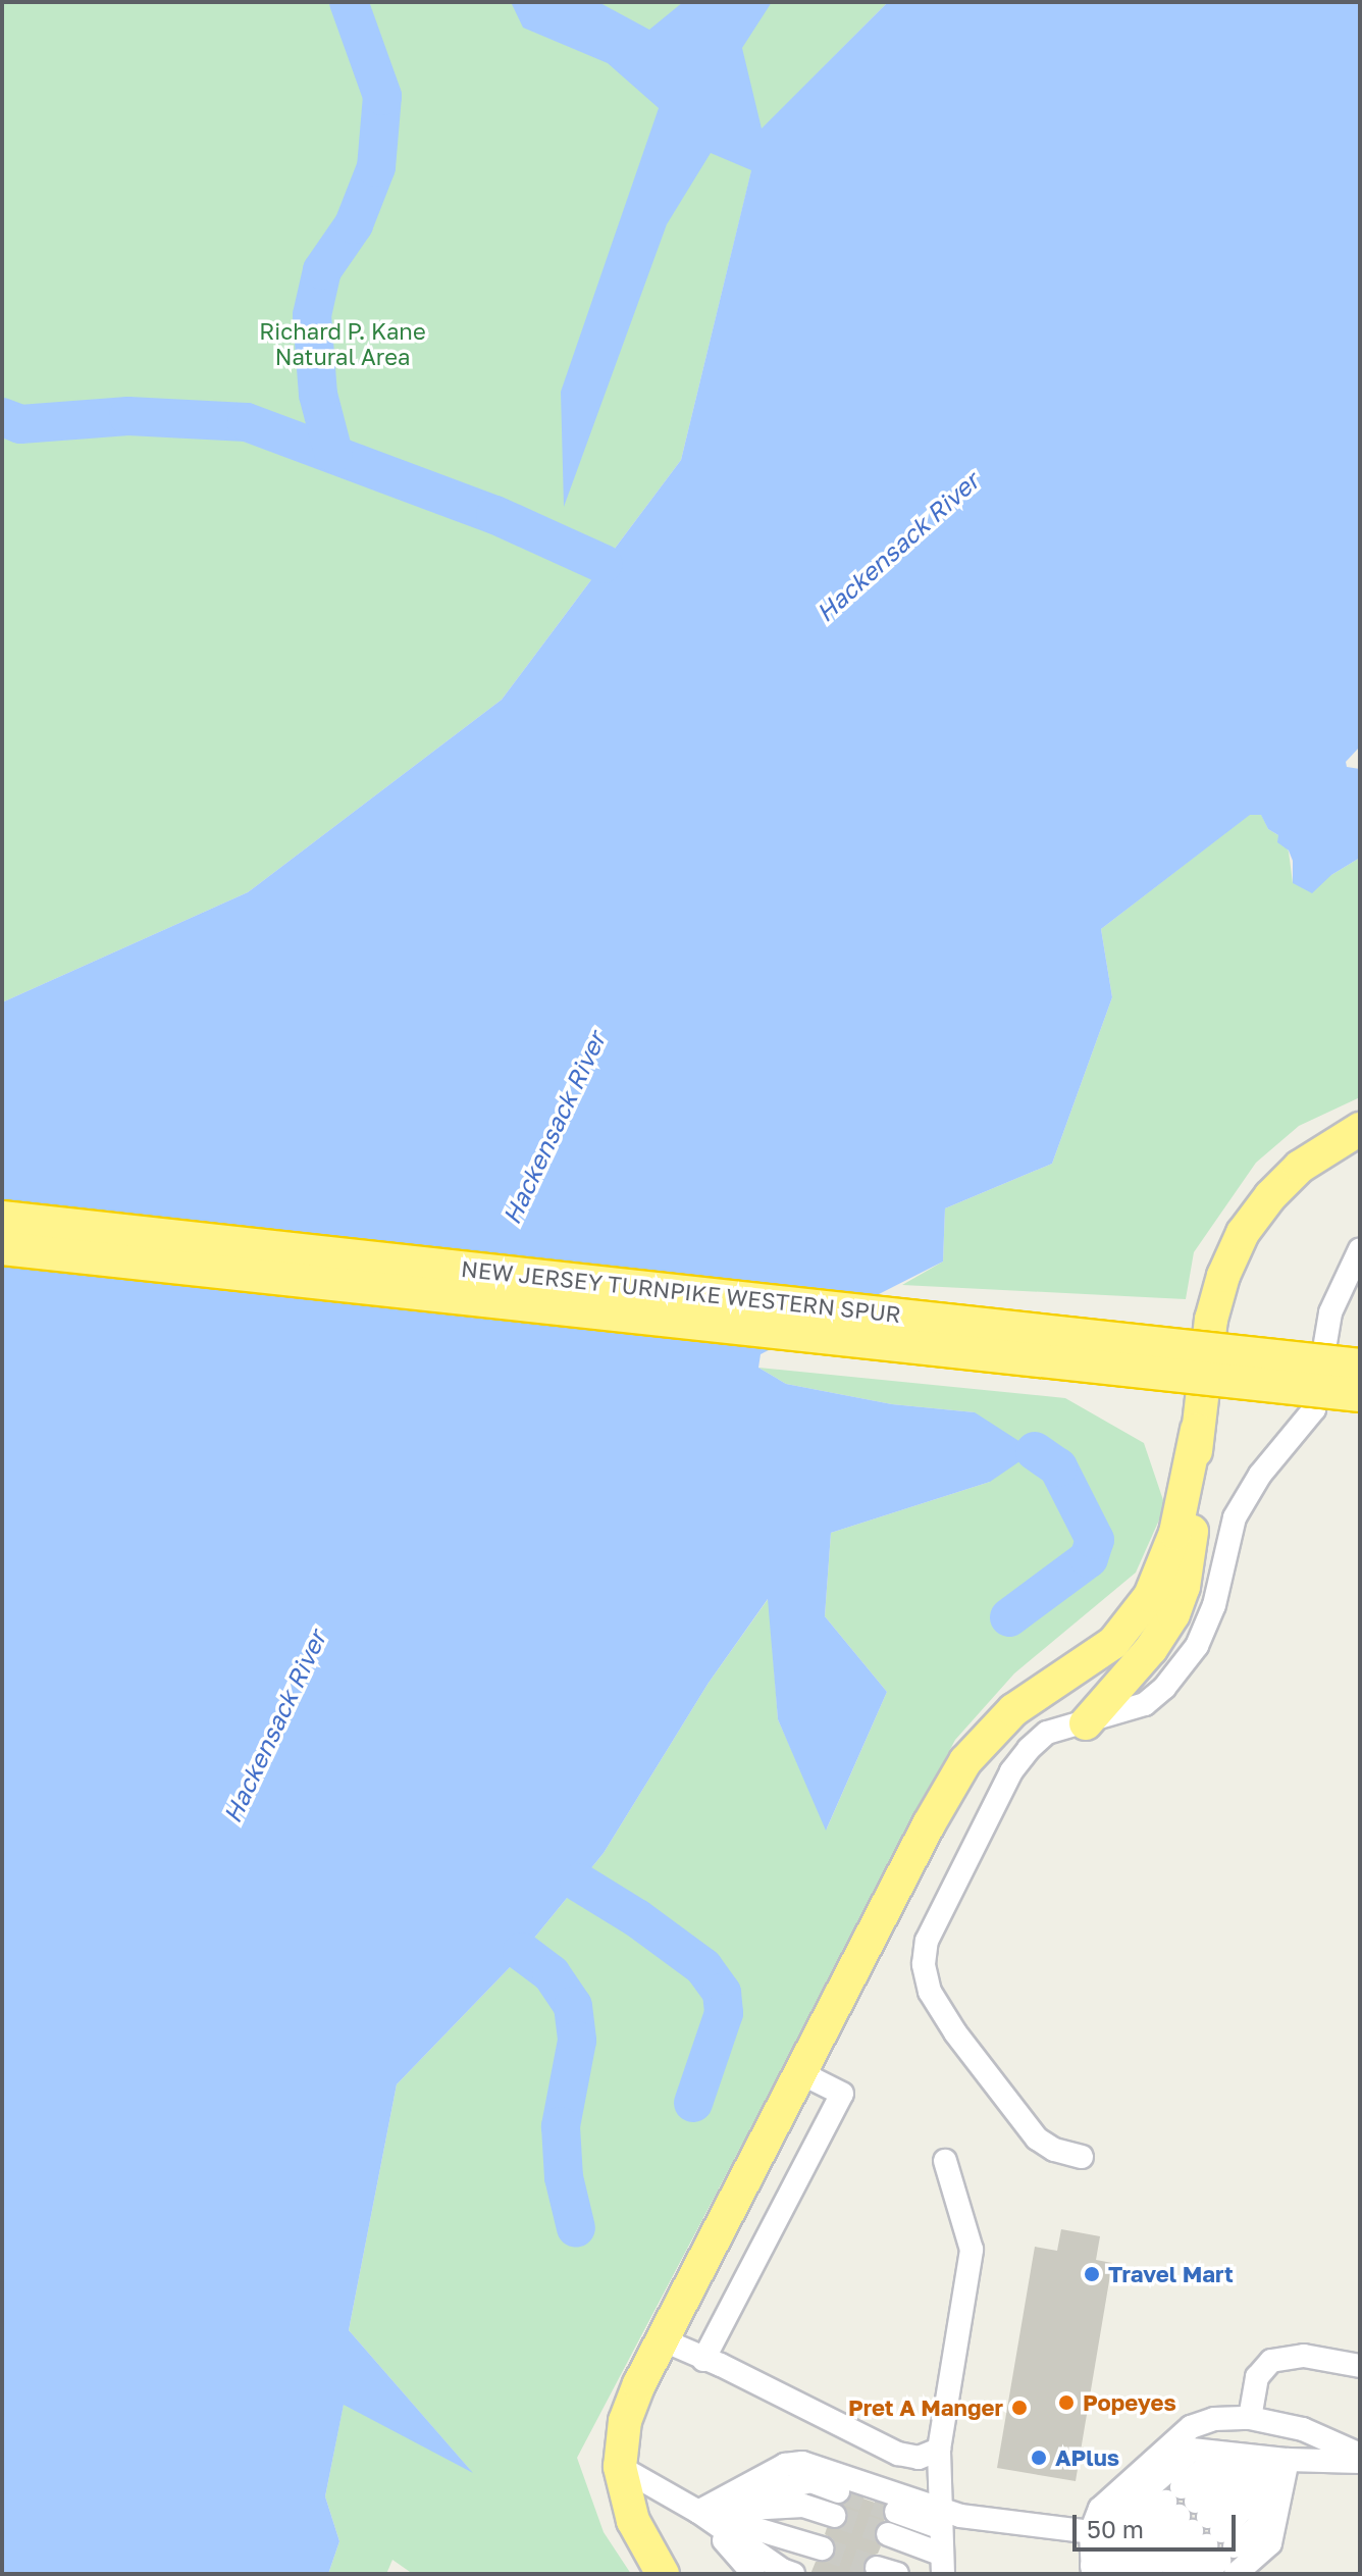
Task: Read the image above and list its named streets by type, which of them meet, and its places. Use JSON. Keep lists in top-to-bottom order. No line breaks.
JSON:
{"streets":{"highway":["NEW JERSEY TURNPIKE WESTERN SPUR"]},"water":["Hackensack River"],"parks":["Richard P. Kane Natural Area"],"places":["Travel Mart","Popeyes","Pret A Manger","APlus"],"scale_bar":"50 m"}
